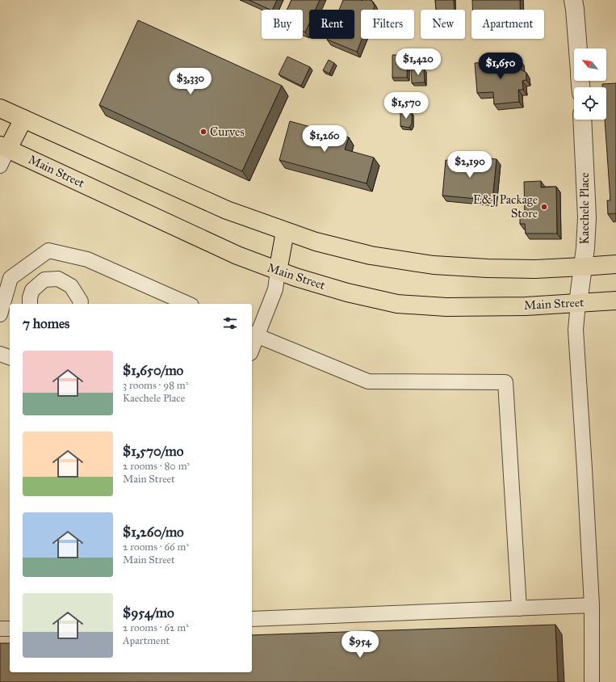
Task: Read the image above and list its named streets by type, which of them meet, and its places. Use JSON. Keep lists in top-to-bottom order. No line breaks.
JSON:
{"streets":{"main road":["Main Street"],"street":["Kaechele Place"]},"crossings":[["Main Street","Kaechele Place"]],"places":["Curves","E&J Package Store"],"north":"top left","page":{"chip":["Buy","Rent","Filters","New","Apartment"],"price":["$1,420","$1,650","$3,330","$1,570","$1,260","$2,190","$954"],"heading":"7 homes","list":[{"name":"$1,650/mo","note":"3 rooms · 98 m² · Kaechele Place"},{"name":"$1,570/mo","note":"2 rooms · 80 m² · Main Street"},{"name":"$1,260/mo","note":"2 rooms · 66 m² · Main Street"},{"name":"$954/mo","note":"2 rooms · 62 m² · Apartment"}]}}
